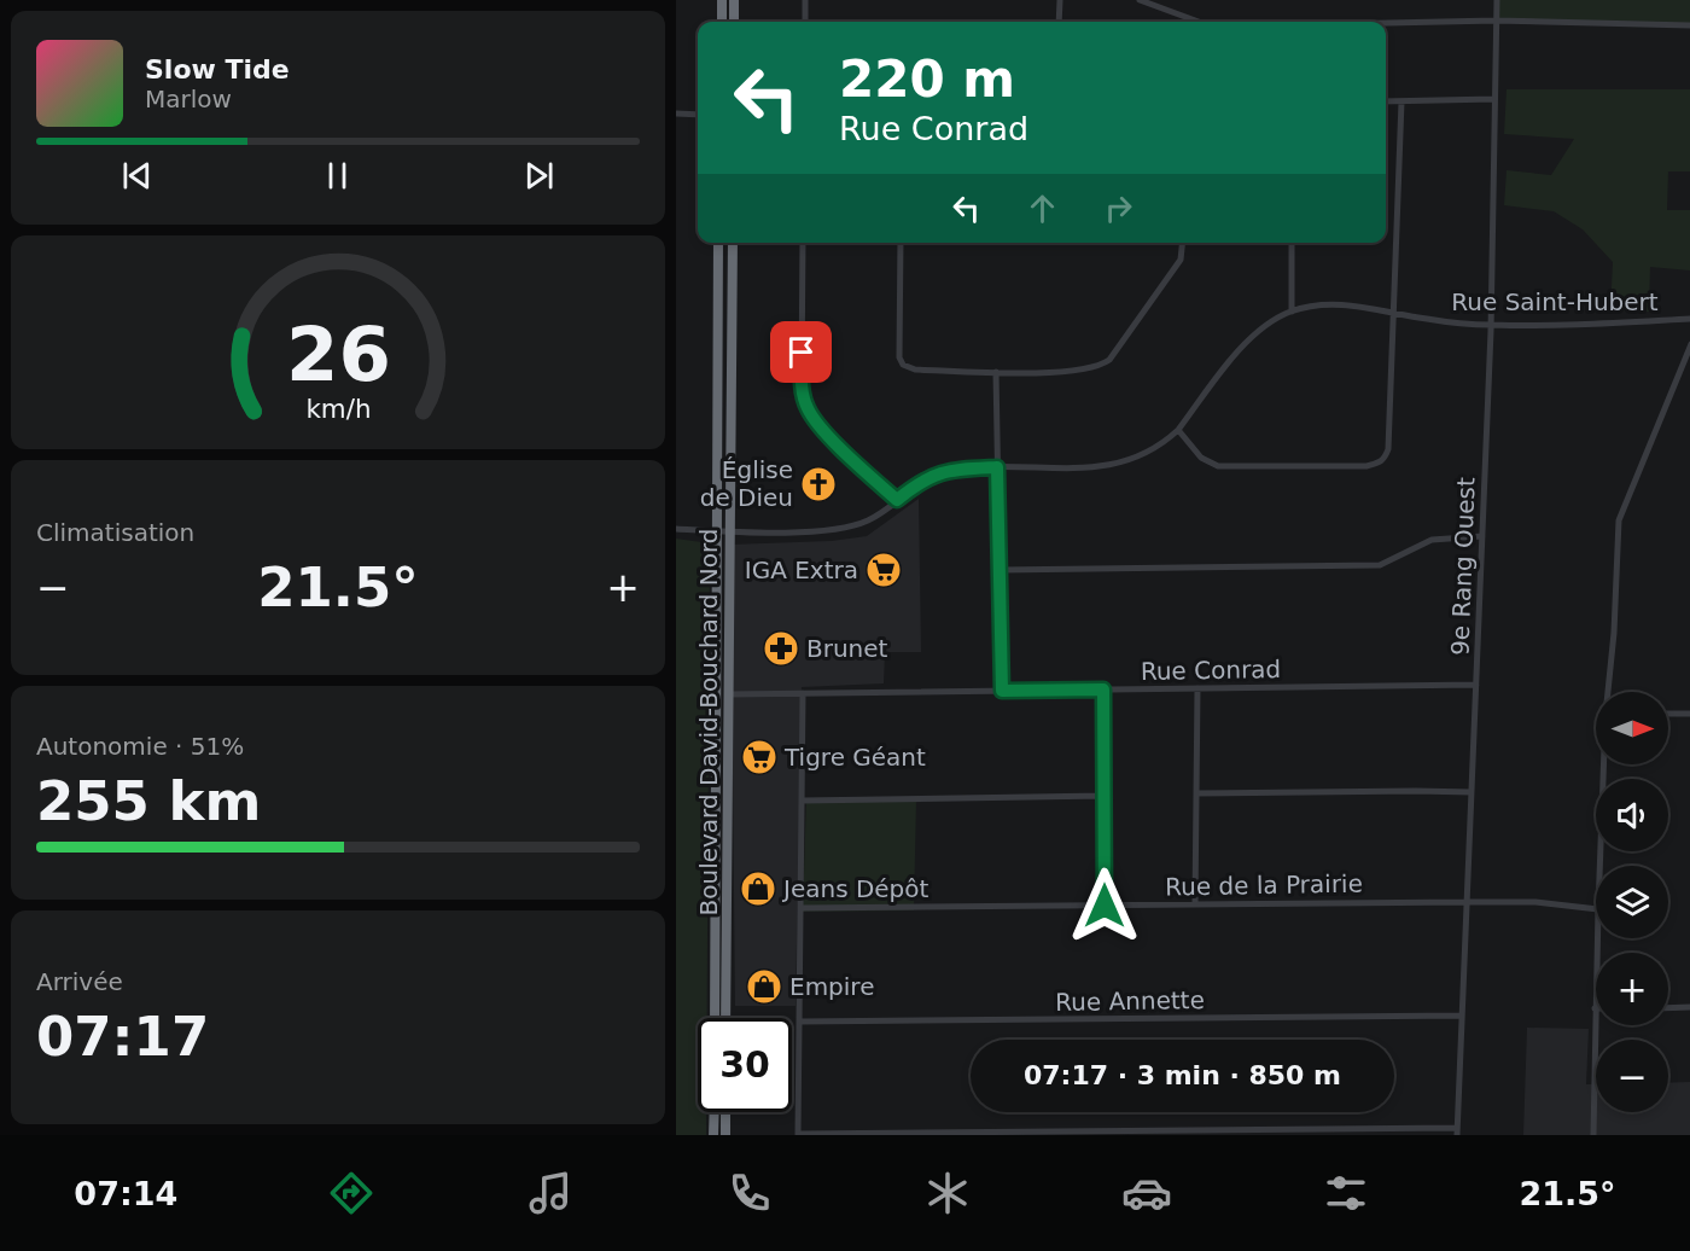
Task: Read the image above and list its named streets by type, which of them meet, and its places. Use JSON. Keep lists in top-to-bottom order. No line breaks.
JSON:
{"streets":{"highway":["Boulevard David-Bouchard Nord"],"street":["Rue Saint-Hubert","9e Rang Ouest","Rue Conrad","Rue de la Prairie","Rue Annette"]},"crossings":[["Rue Saint-Hubert","9e Rang Ouest"],["Rue Saint-Hubert","Boulevard David-Bouchard Nord"],["9e Rang Ouest","Rue Conrad"],["9e Rang Ouest","Rue de la Prairie"],["9e Rang Ouest","Rue Annette"],["Rue Conrad","Boulevard David-Bouchard Nord"]],"places":{"church":["Église de Dieu"],"supermarket":["IGA Extra","Tigre Géant"],"pharmacy":["Brunet"],"shop":["Jeans Dépôt","Empire"]},"north":"right","page":{"turn":["220 m","Rue Conrad"],"song":["Slow Tide","Marlow"],"tile":["Climatisation",["Autonomie · 51%","255 km"],["Arrivée","07:17"]],"heat":["−","21.5°","+"],"map_buttons":["+","−"],"limit":"30","trip":"07:17 · 3 min · 850 m","tabs":["07:14","21.5°"],"gauge":["26","km/h"]}}
